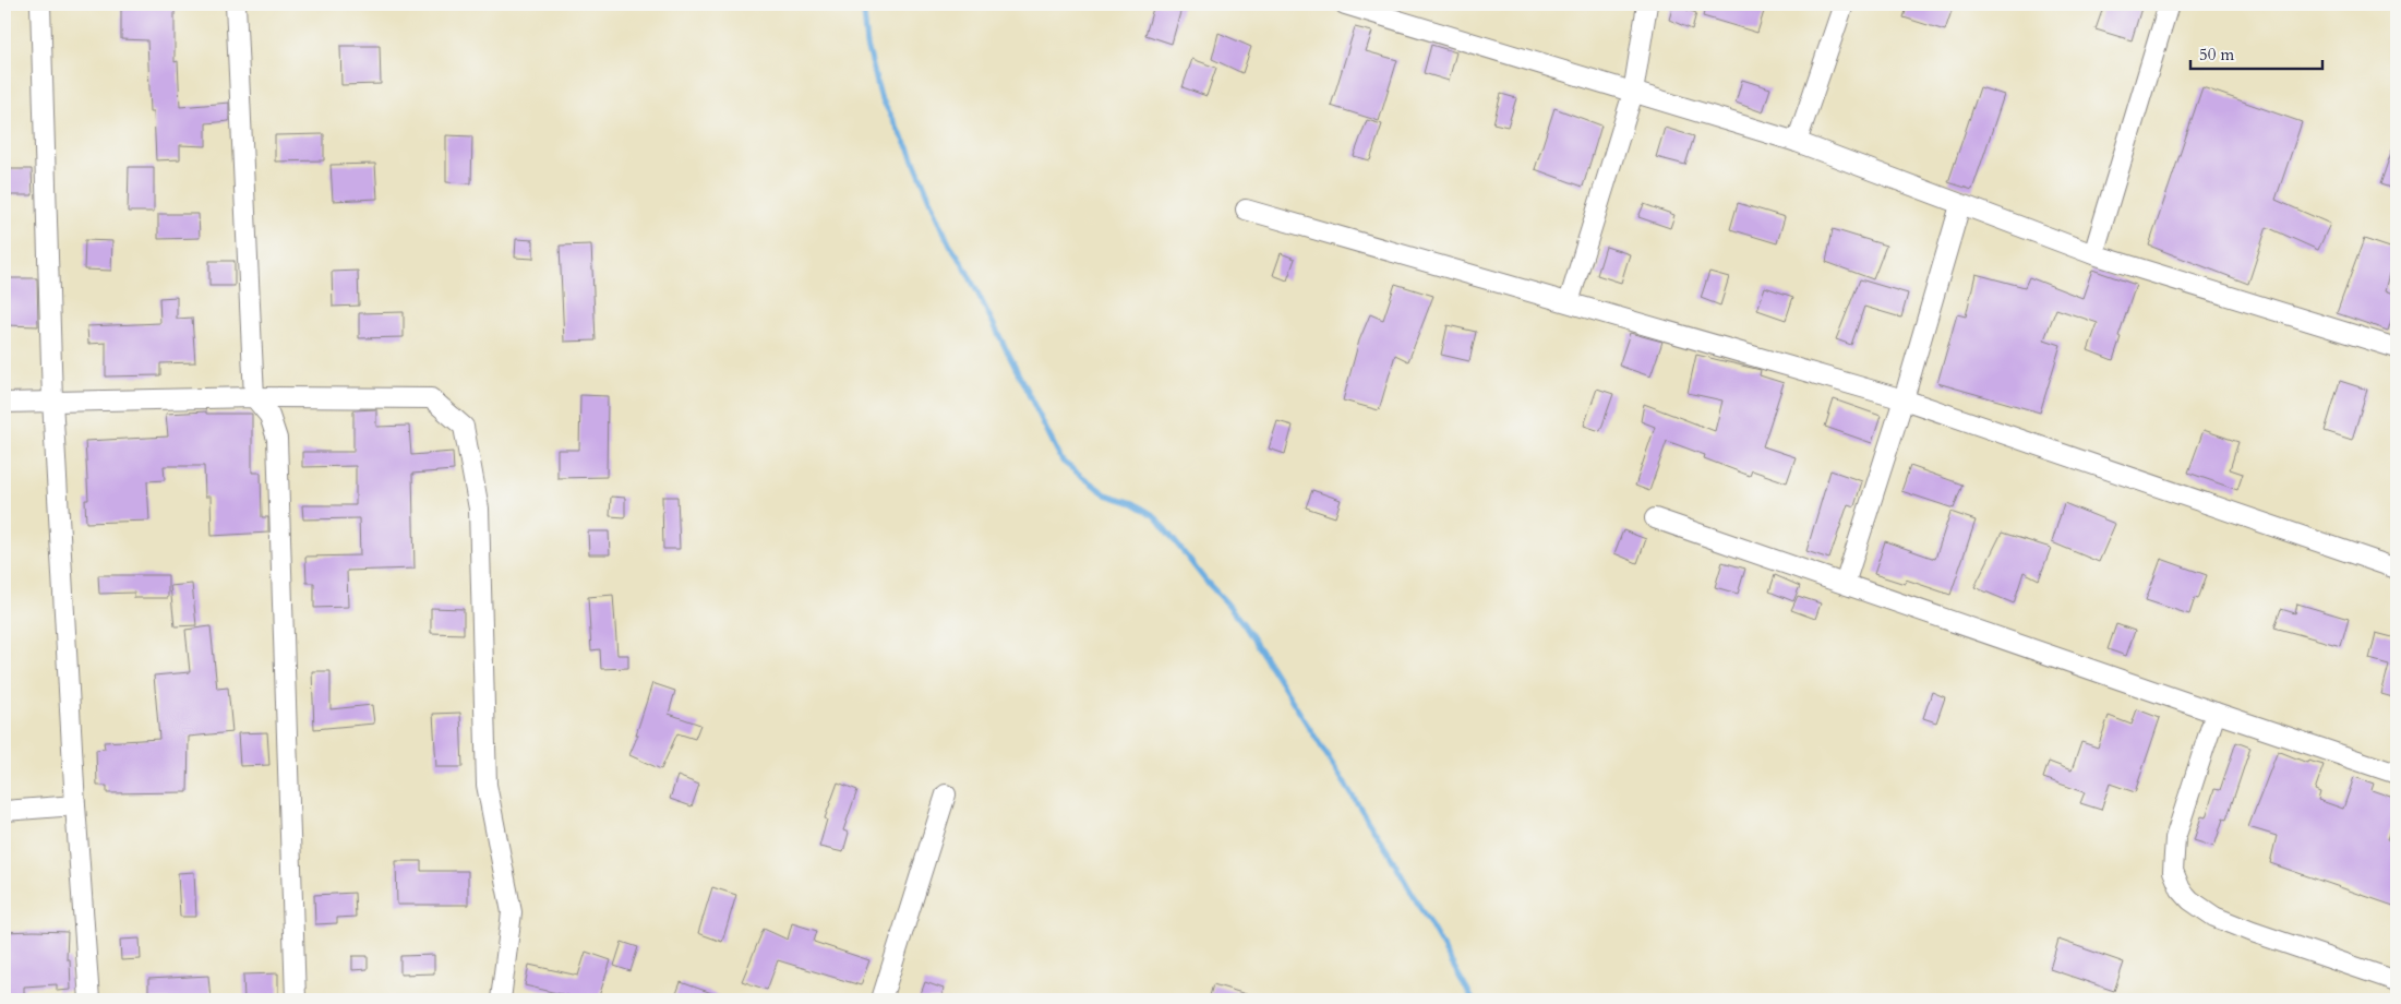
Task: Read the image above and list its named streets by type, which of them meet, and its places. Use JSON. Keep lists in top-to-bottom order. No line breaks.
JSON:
{"scale_bar":"50 m"}
